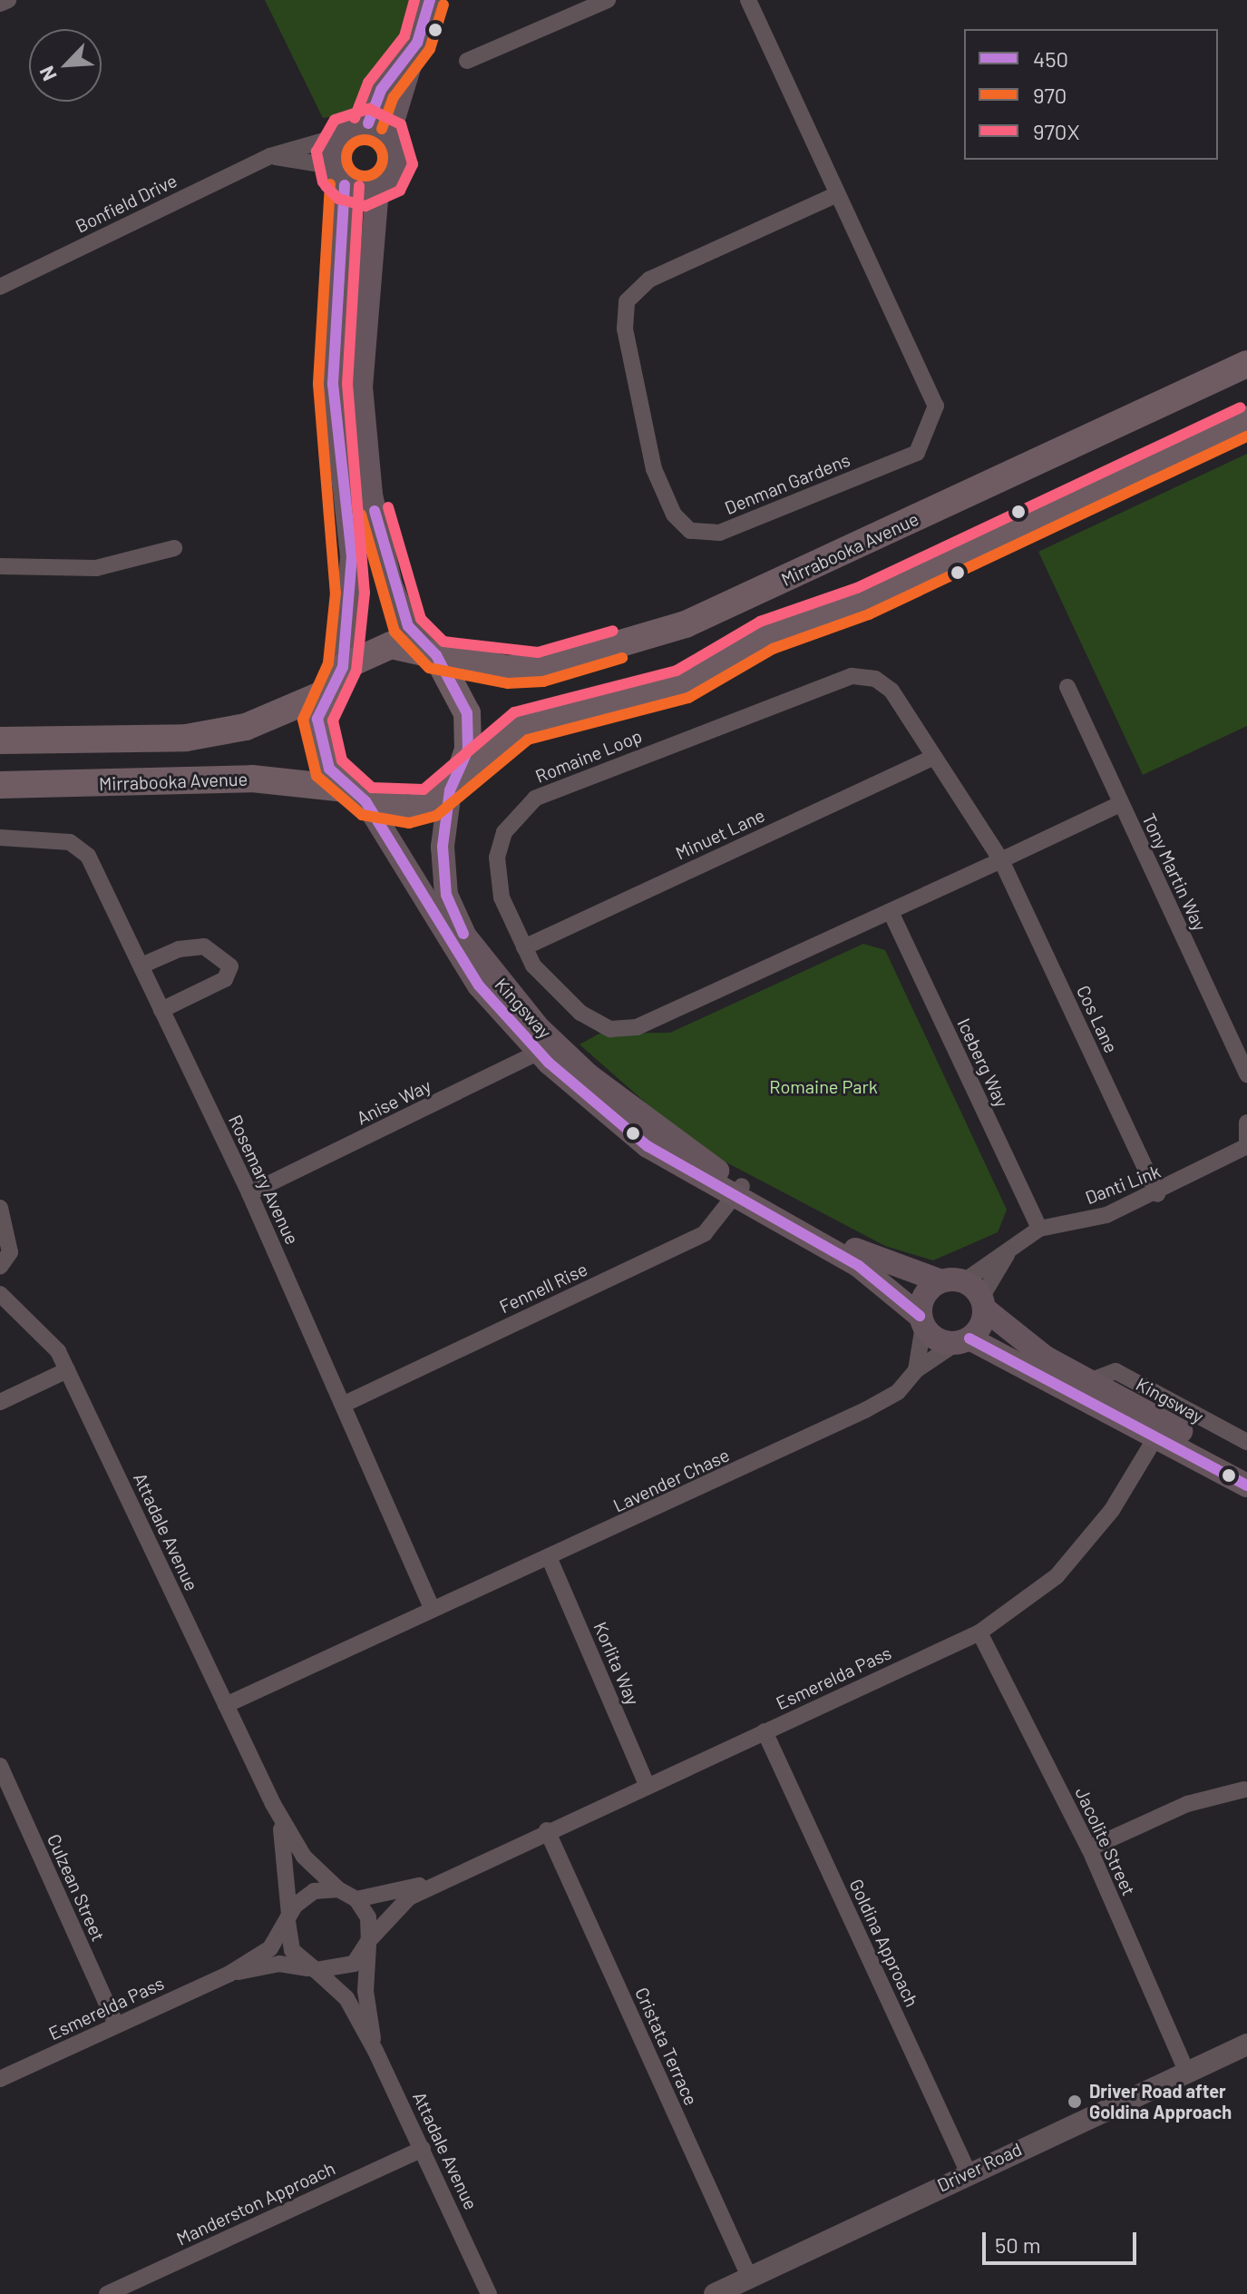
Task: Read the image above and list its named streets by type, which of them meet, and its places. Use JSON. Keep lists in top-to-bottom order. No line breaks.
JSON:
{"streets":{"main road":["Mirrabooka Avenue","Kingsway"],"street":["Bonfield Drive","Denman Gardens","Romaine Loop","Minuet Lane","Tony Martin Way","Cos Lane","Iceberg Way","Anise Way","Rosemary Avenue","Danti Link","Fennell Rise","Lavender Chase","Attadale Avenue","Korlita Way","Esmerelda Pass","Jacolite Street","Culzean Street","Goldina Approach","Cristata Terrace","Driver Road","Manderston Approach"]},"crossings":[["Mirrabooka Avenue","Kingsway"],["Romaine Loop","Minuet Lane"],["Romaine Loop","Tony Martin Way"],["Romaine Loop","Cos Lane"],["Romaine Loop","Iceberg Way"],["Kingsway","Anise Way"],["Kingsway","Danti Link"],["Kingsway","Fennell Rise"],["Kingsway","Lavender Chase"],["Kingsway","Esmerelda Pass"],["Cos Lane","Danti Link"],["Iceberg Way","Danti Link"],["Anise Way","Rosemary Avenue"],["Rosemary Avenue","Fennell Rise"],["Rosemary Avenue","Lavender Chase"],["Lavender Chase","Attadale Avenue"],["Lavender Chase","Korlita Way"],["Attadale Avenue","Esmerelda Pass"],["Attadale Avenue","Manderston Approach"],["Korlita Way","Esmerelda Pass"],["Esmerelda Pass","Jacolite Street"],["Esmerelda Pass","Culzean Street"],["Esmerelda Pass","Goldina Approach"],["Esmerelda Pass","Cristata Terrace"],["Jacolite Street","Driver Road"],["Goldina Approach","Driver Road"],["Cristata Terrace","Driver Road"]],"parks":["Romaine Park"],"places":["Driver Road after Goldina Approach"],"lines":["transit line 450","transit line 970X","transit line 970"],"legend":["450","970","970X"],"scale_bar":"50 m","north":"bottom left"}
